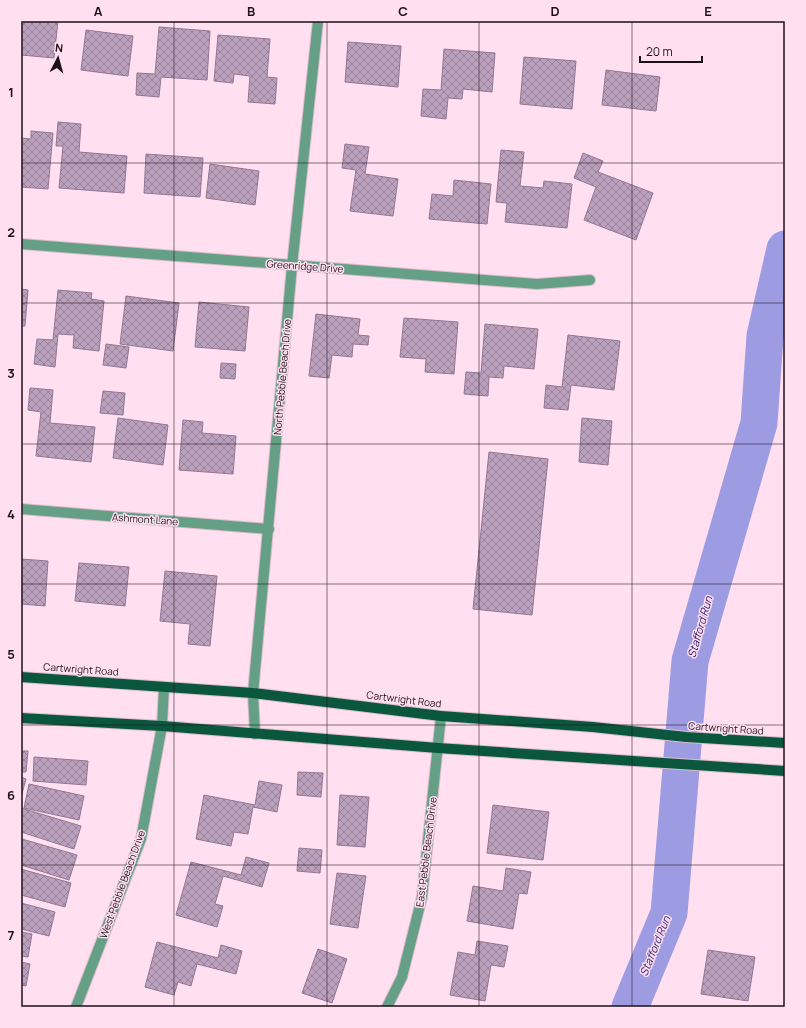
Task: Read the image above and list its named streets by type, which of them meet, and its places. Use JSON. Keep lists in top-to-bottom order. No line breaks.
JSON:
{"streets":{"main road":["Cartwright Road"],"street":["Greenridge Drive","North Pebble Beach Drive","Ashmont Lane","East Pebble Beach Drive","West Pebble Beach Drive"]},"crossings":[["Greenridge Drive","North Pebble Beach Drive"],["North Pebble Beach Drive","Ashmont Lane"],["North Pebble Beach Drive","Cartwright Road"],["Cartwright Road","East Pebble Beach Drive"],["Cartwright Road","West Pebble Beach Drive"]],"water":["Stafford Run"],"scale_bar":"20 m","north":"top","grid":{"columns":["A","B","C","D","E"],"rows":["1","2","3","4","5","6","7"]}}
